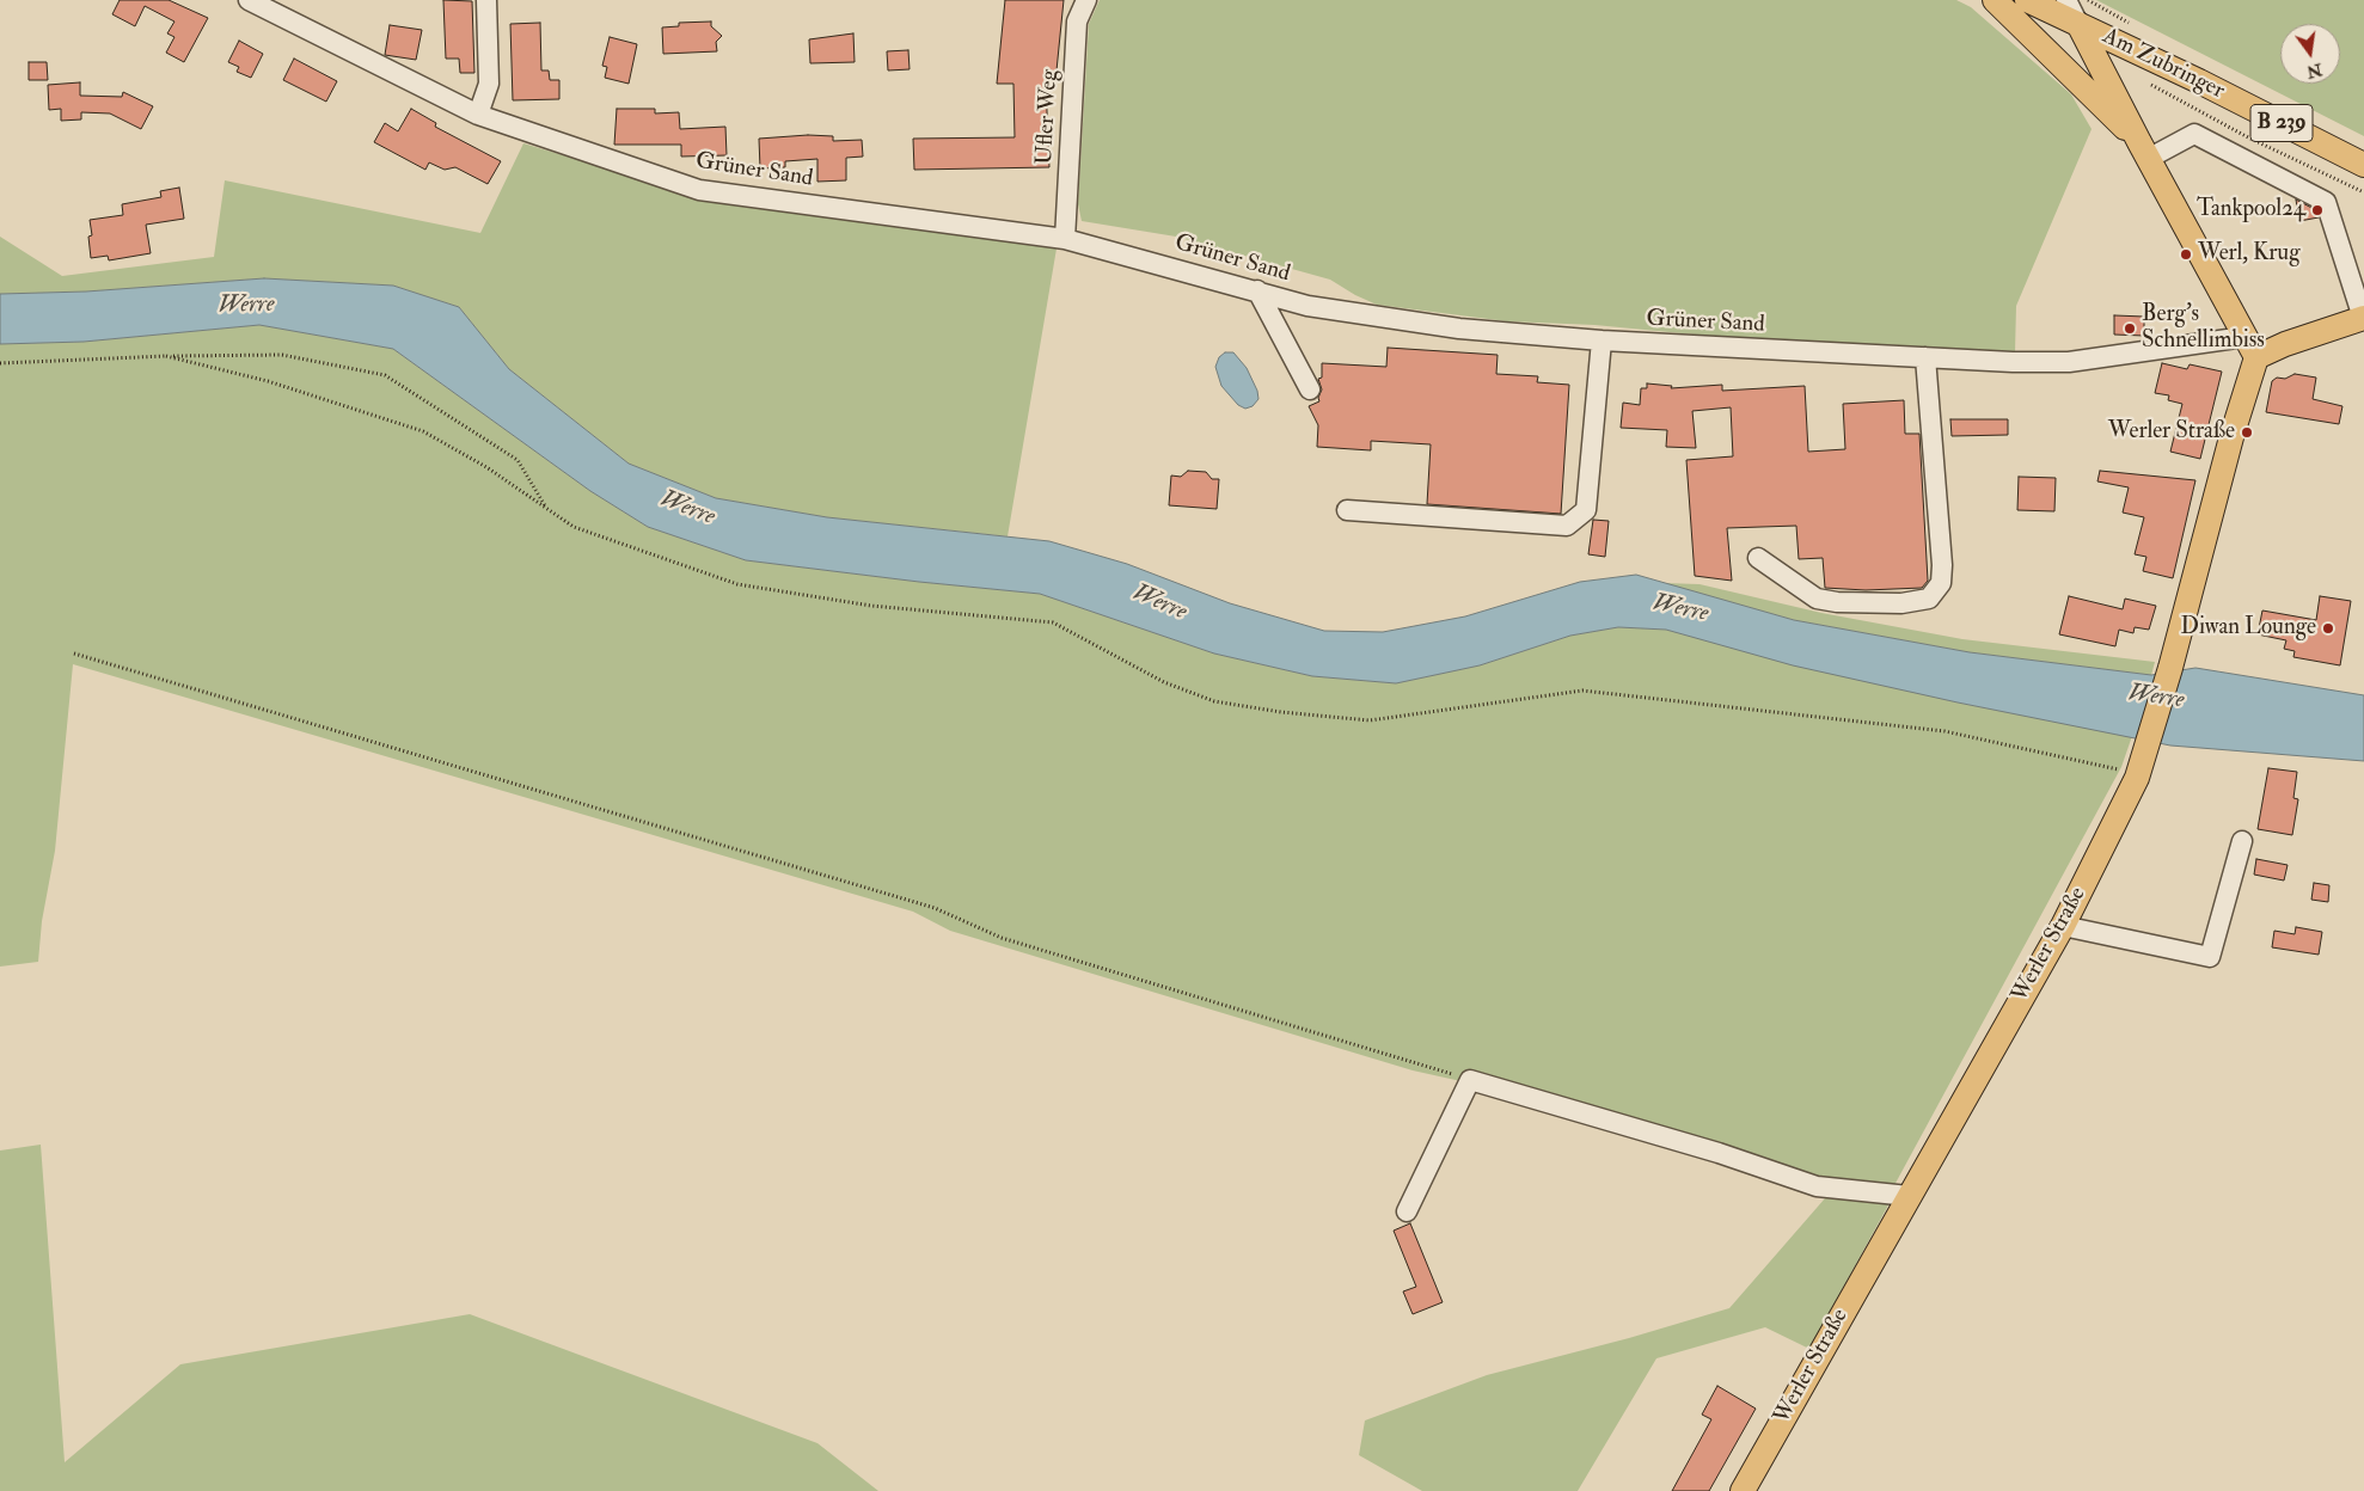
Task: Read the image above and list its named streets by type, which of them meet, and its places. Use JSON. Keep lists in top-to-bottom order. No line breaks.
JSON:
{"streets":{"main road":["Am Zubringer","B 239","Werler Straße"],"street":["Ufler Weg","Grüner Sand"]},"crossings":[["Ufler Weg","Grüner Sand"],["Grüner Sand","Werler Straße"]],"water":["Werre"],"places":["Tankpool24","Werl, Krug","Berg's Schnellimbiss","Werler Straße","Diwan Lounge"],"north":"bottom"}
